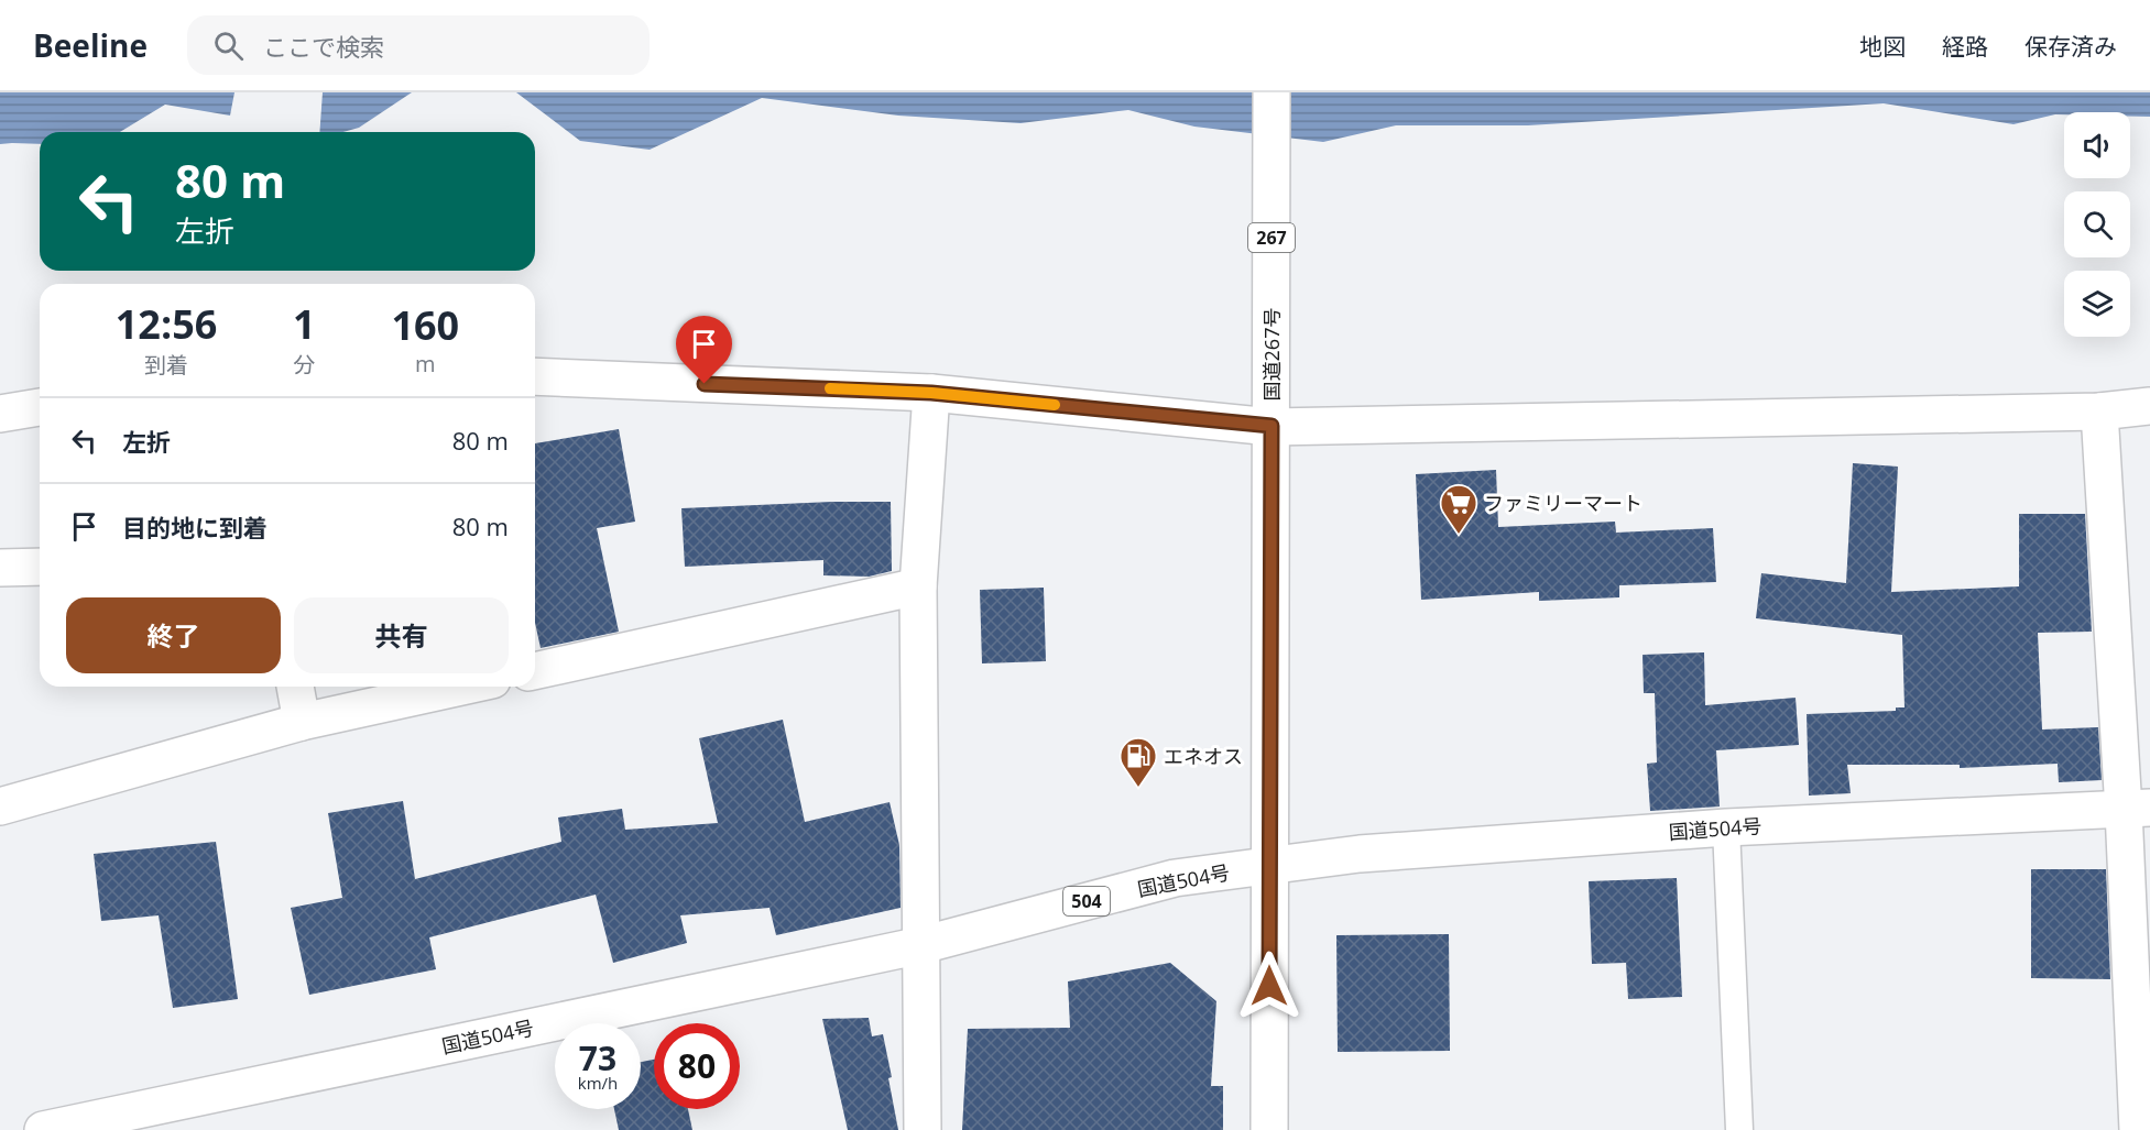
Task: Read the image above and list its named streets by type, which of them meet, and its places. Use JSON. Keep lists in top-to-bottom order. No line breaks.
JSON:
{"streets":{"main road":["267","国道267号","国道504号","504"]},"crossings":[["国道267号","国道504号"]],"places":{"supermarket":["ファミリーマート"],"fuel station":["エネオス"]},"page":{"header":"Beeline","search":"ここで検索","nav":["地図","経路","保存済み"],"turn":["80 m","左折"],"eta":["12:56","到着","1","分","160","m"],"list":[{"name":"左折","value":"80 m"},{"name":"目的地に到着","value":"80 m"}],"buttons":["終了","共有"],"speed":"73 km/h","limit":"80"}}
